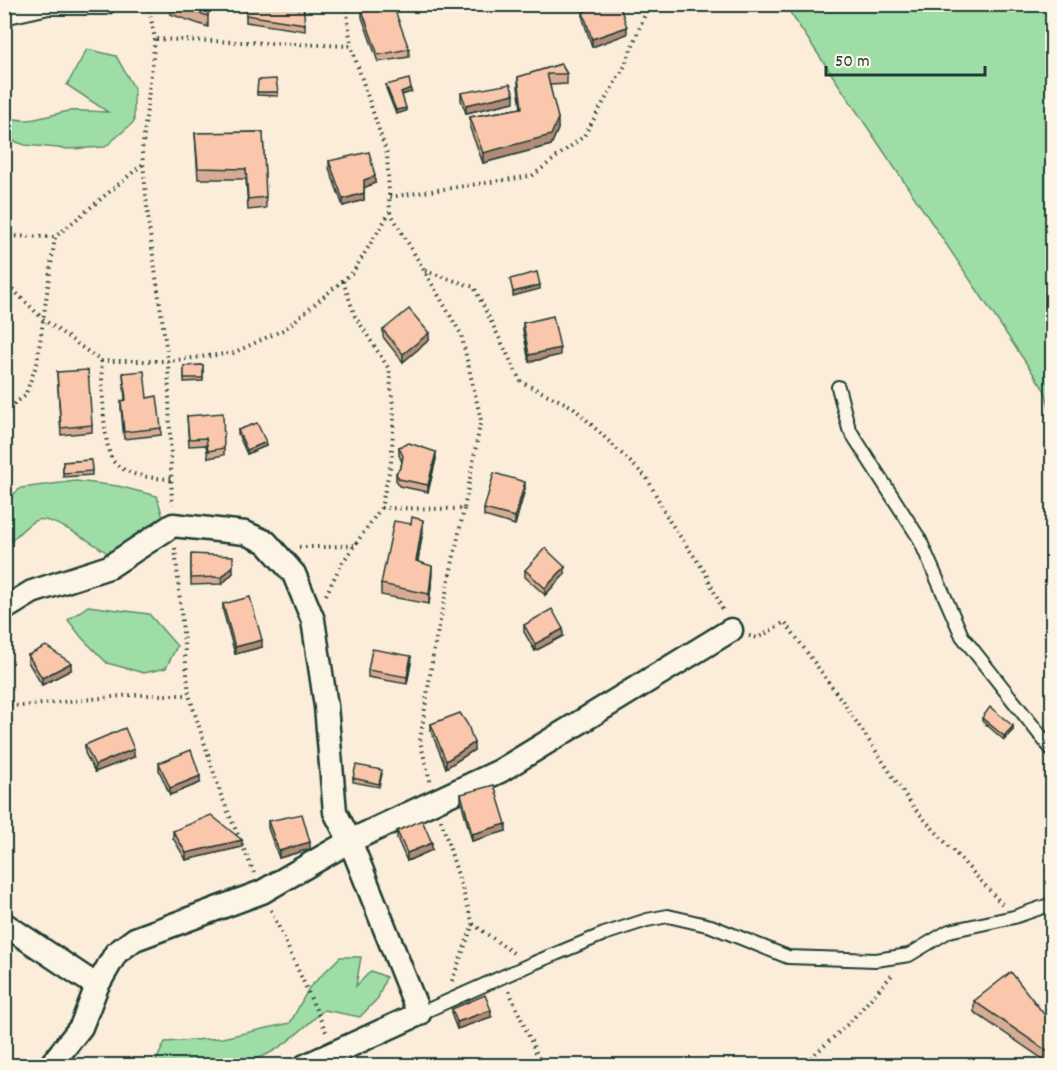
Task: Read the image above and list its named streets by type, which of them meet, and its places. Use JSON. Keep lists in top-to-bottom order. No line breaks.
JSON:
{"scale_bar":"50 m"}
